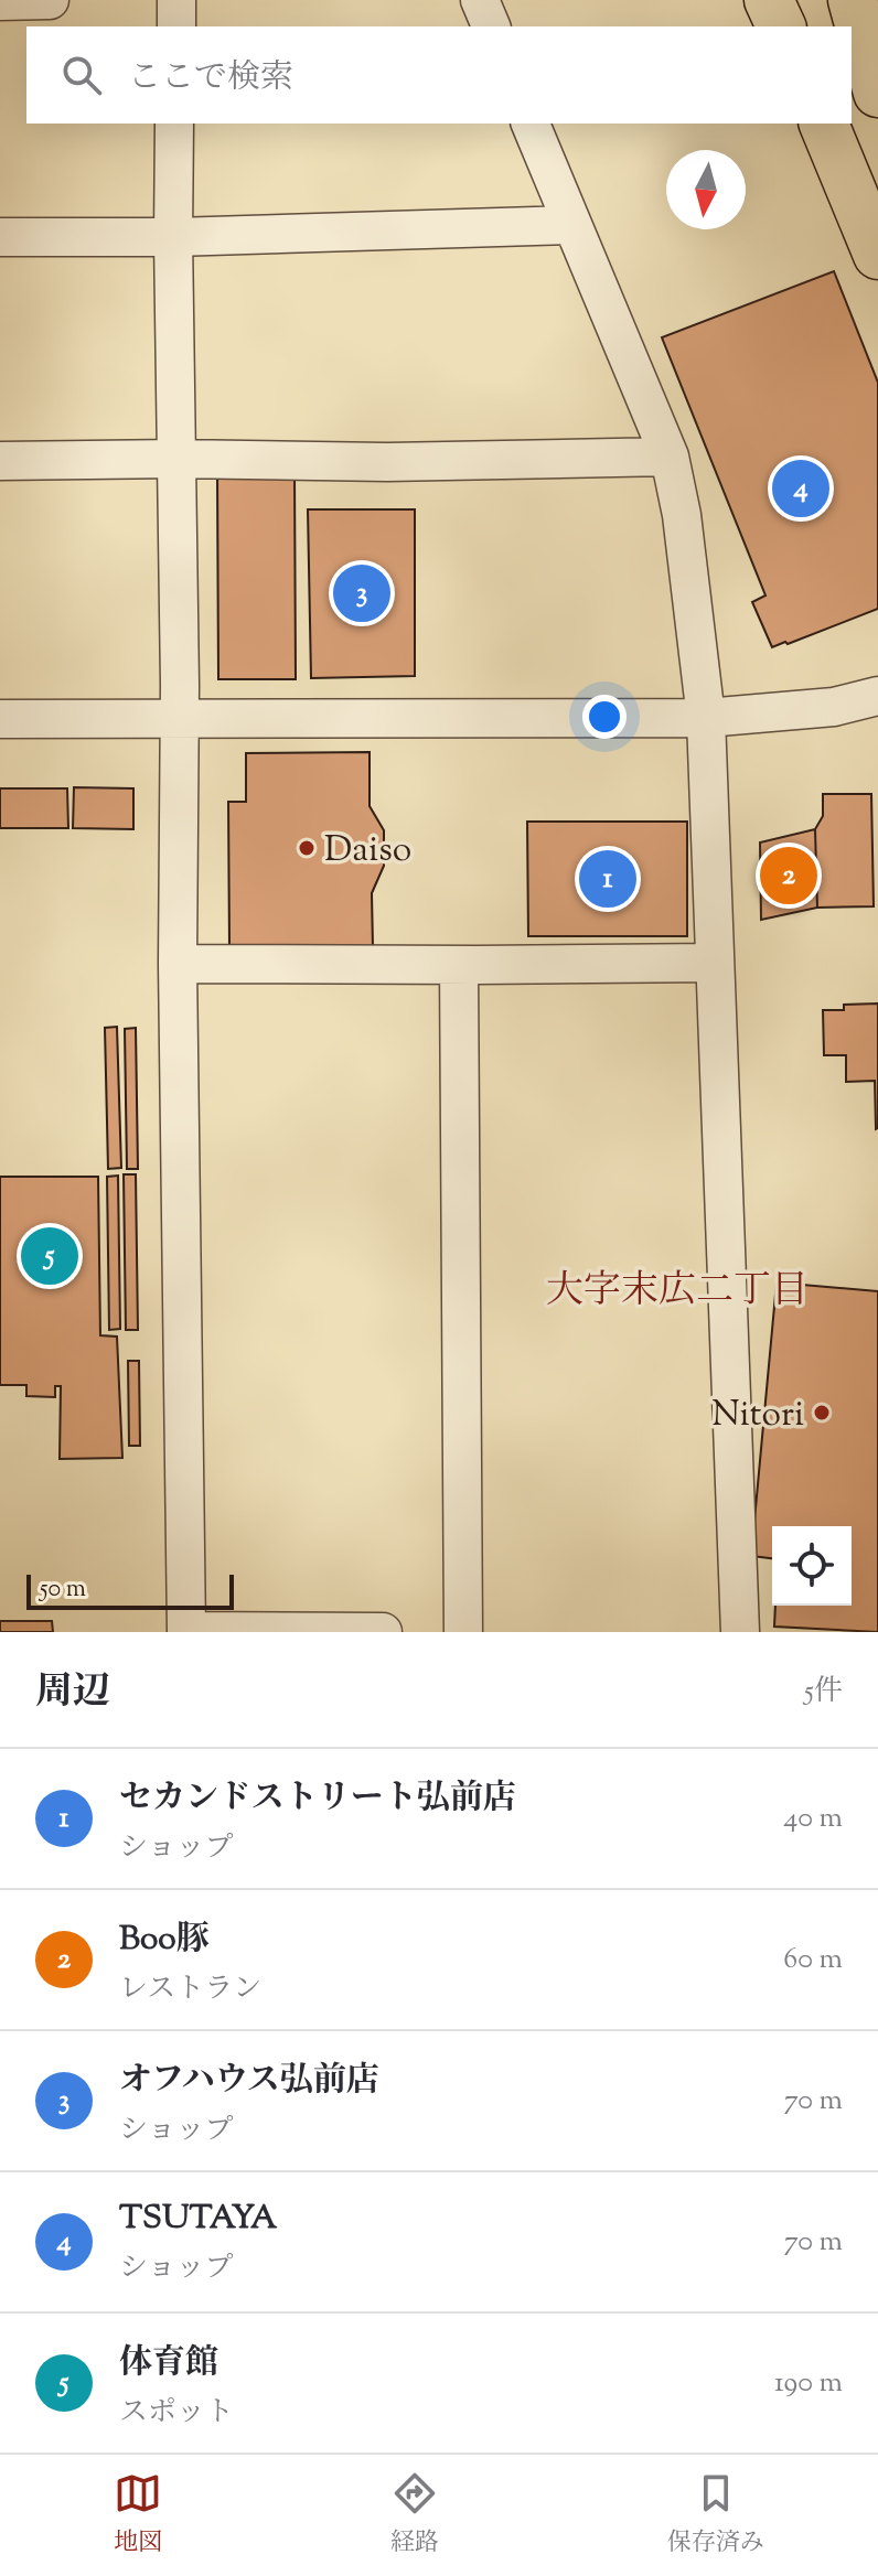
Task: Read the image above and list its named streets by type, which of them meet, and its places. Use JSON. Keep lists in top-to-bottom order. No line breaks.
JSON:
{"districts":["大字末広二丁目"],"places":["Daiso","Nitori"],"scale_bar":"50 m","north":"bottom","page":{"search":"ここで検索","pins":["4","3","2","1","5"],"scale":"50 m","heading":["周辺","5件"],"list":[{"mark":"1","name":"セカンドストリート弘前店","note":"ショップ","value":"40 m"},{"mark":"2","name":"Boo豚","note":"レストラン","value":"60 m"},{"mark":"3","name":"オフハウス弘前店","note":"ショップ","value":"70 m"},{"mark":"4","name":"TSUTAYA","note":"ショップ","value":"70 m"},{"mark":"5","name":"体育館","note":"スポット","value":"190 m"}],"nav":["地図","経路","保存済み"]}}
